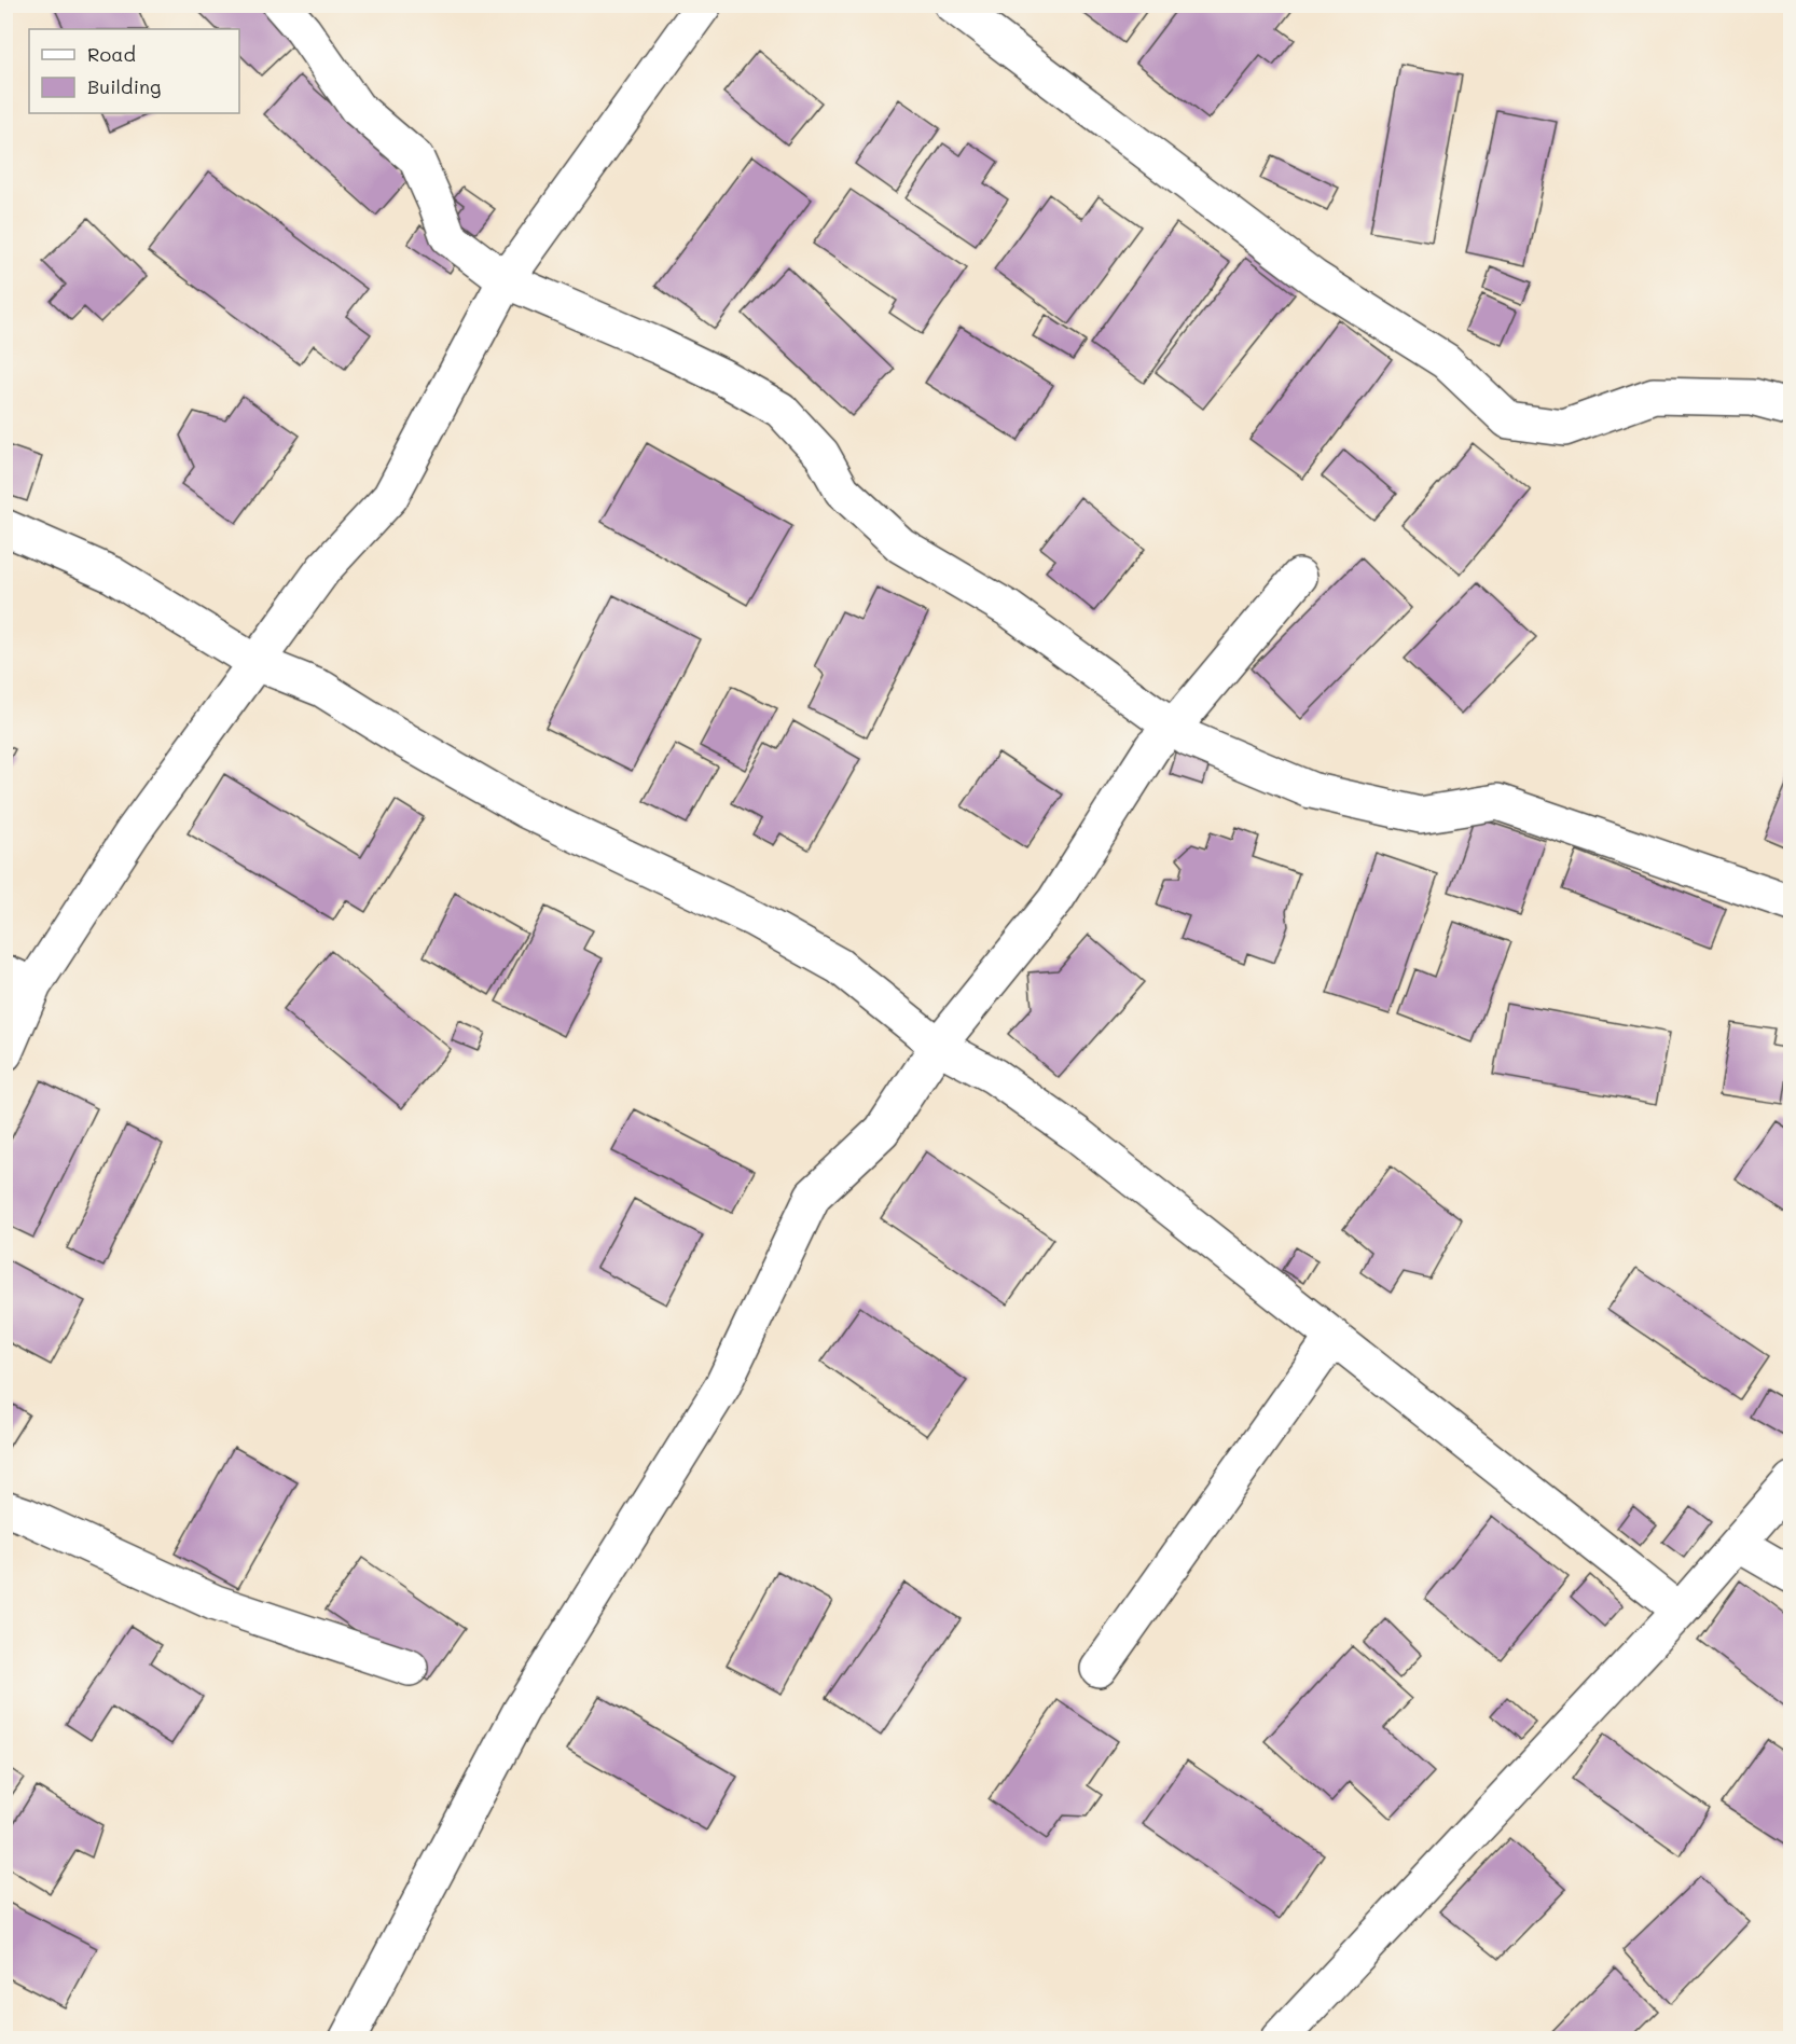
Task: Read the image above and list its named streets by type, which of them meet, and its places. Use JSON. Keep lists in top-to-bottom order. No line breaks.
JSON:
{"legend":["Road","Building"]}
